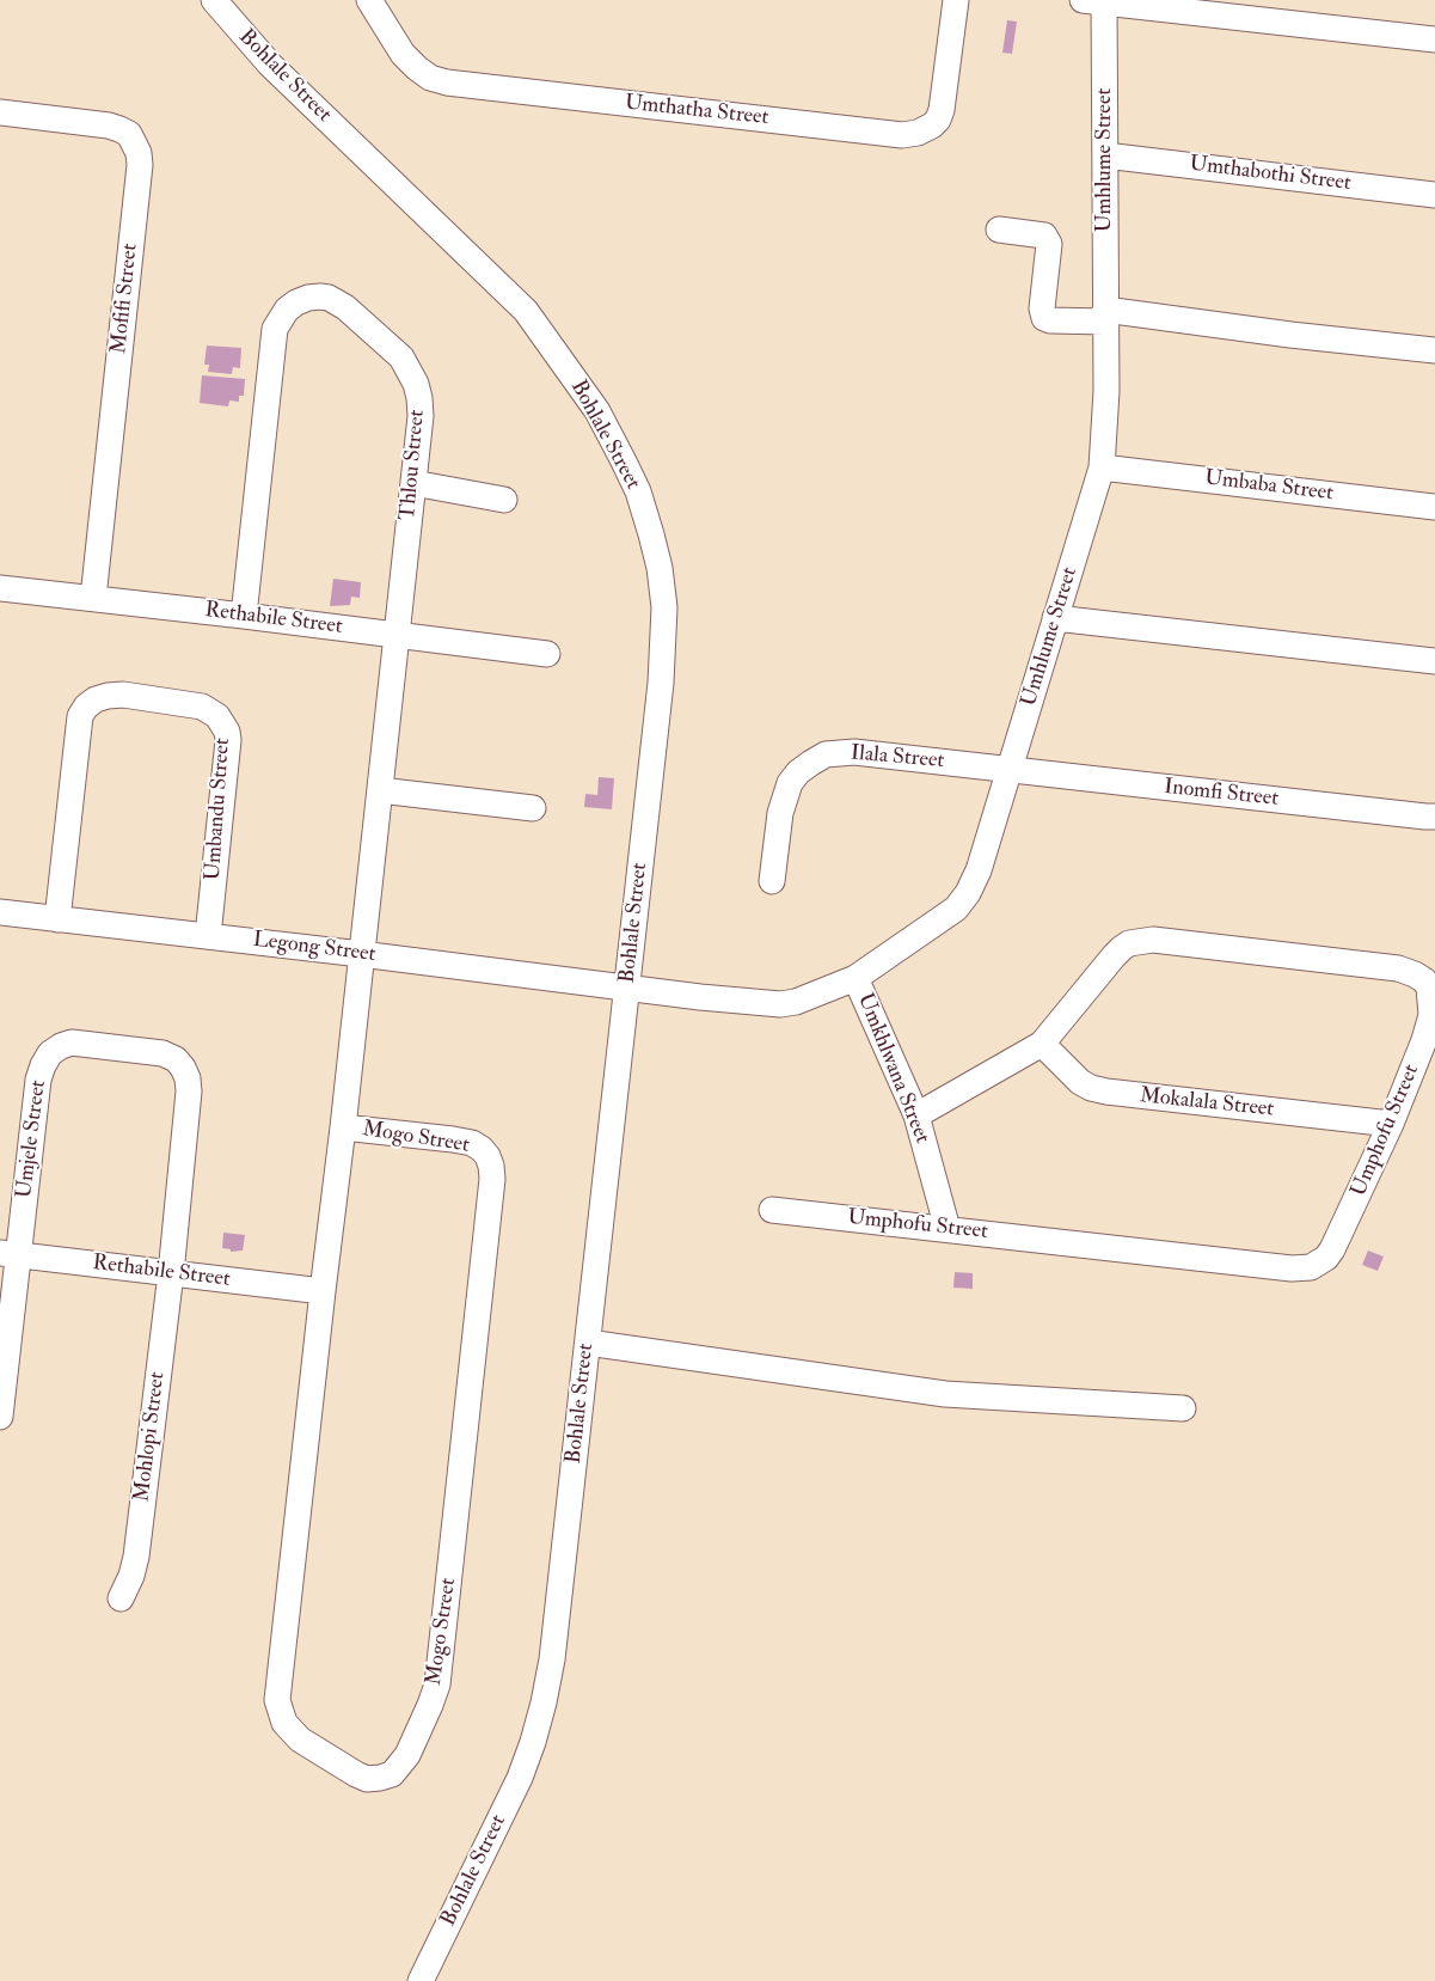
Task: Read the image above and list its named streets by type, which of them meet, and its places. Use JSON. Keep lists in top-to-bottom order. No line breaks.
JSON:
{"streets":{"street":["Bohlale Street","Umthatha Street","Umhlume Street","Umthabothi Street","Mofifi Street","Thlou Street","Umbaba Street","Rethabile Street","Ilala Street","Inomfi Street","Umbandu Street","Legong Street","Umkhlwana Street","Mokalala Street","Umphofu Street","Mogo Street","Umjele Street","Mohlopi Street"]},"crossings":[["Bohlale Street","Umhlume Street"],["Bohlale Street","Legong Street"],["Umhlume Street","Umthabothi Street"],["Umhlume Street","Umbaba Street"],["Umhlume Street","Ilala Street"],["Umhlume Street","Inomfi Street"],["Umhlume Street","Legong Street"],["Umhlume Street","Umkhlwana Street"],["Mofifi Street","Rethabile Street"],["Thlou Street","Rethabile Street"],["Thlou Street","Legong Street"],["Thlou Street","Mogo Street"],["Rethabile Street","Mogo Street"],["Rethabile Street","Umjele Street"],["Rethabile Street","Mohlopi Street"],["Ilala Street","Inomfi Street"],["Umbandu Street","Legong Street"],["Legong Street","Mogo Street"],["Umkhlwana Street","Umphofu Street"],["Mokalala Street","Umphofu Street"],["Umjele Street","Mohlopi Street"]]}
